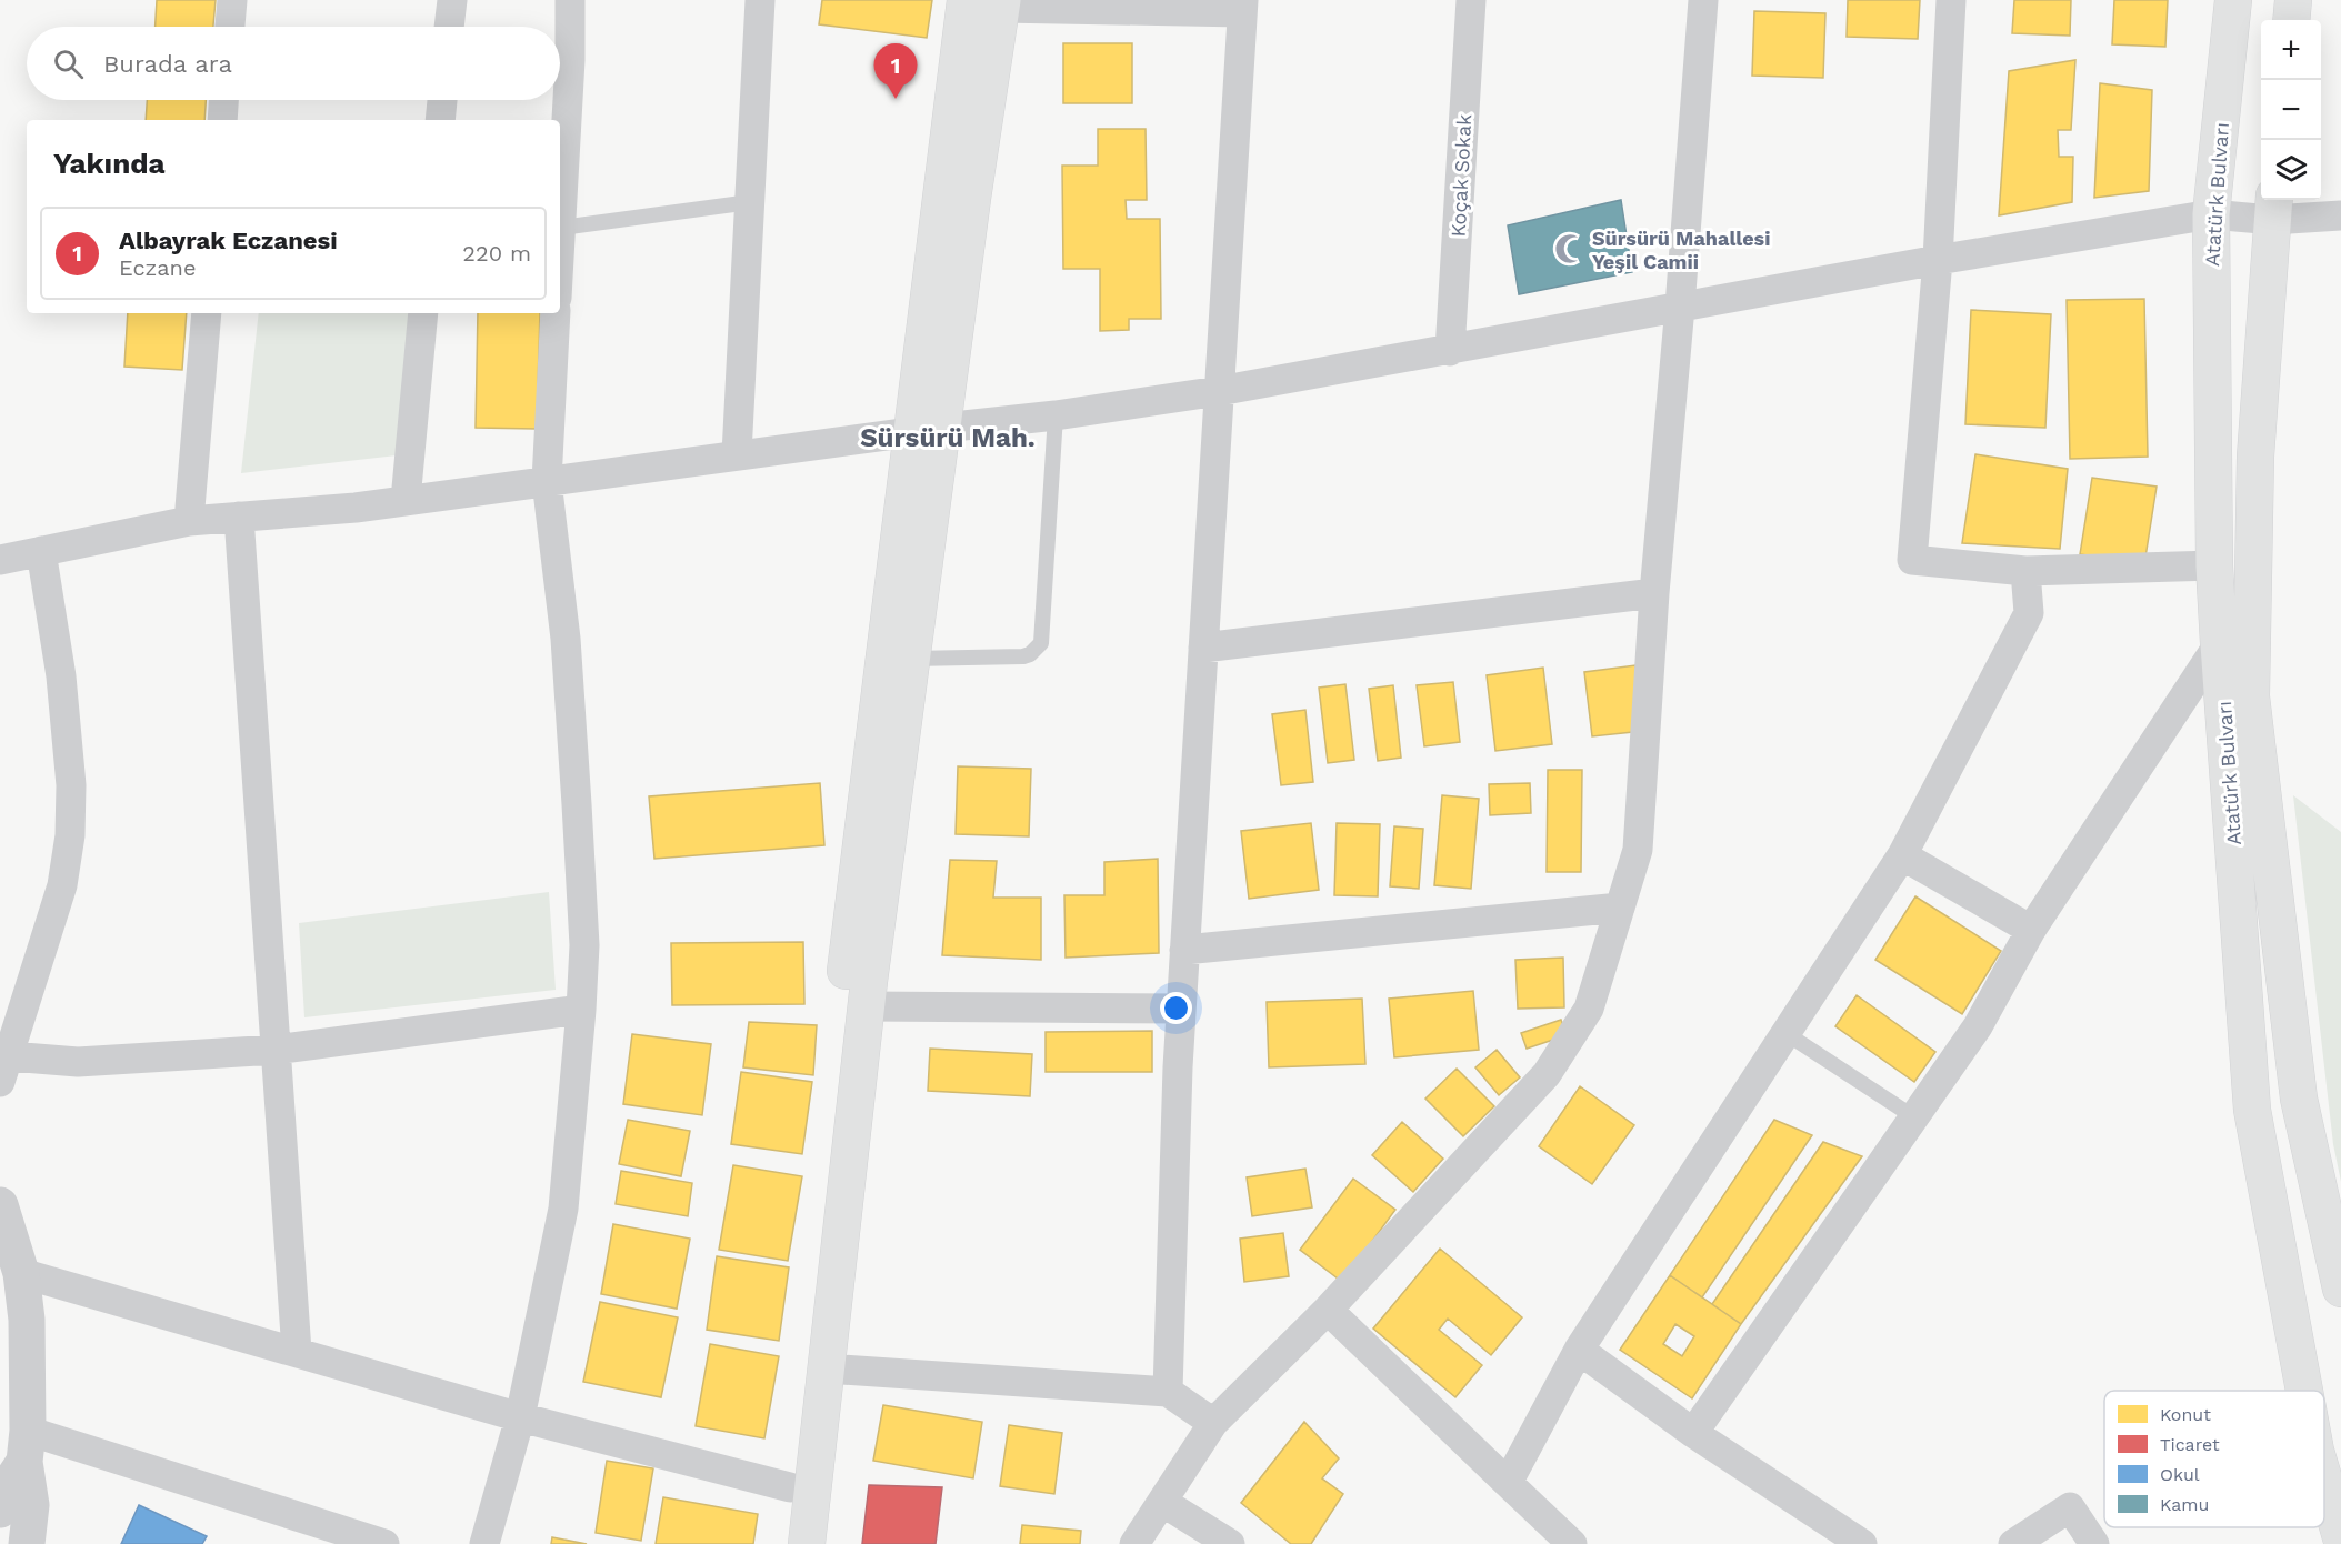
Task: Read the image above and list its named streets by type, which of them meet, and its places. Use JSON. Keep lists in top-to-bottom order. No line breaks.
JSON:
{"streets":{"main road":["Atatürk Bulvarı"],"street":["Koçak Sokak"]},"districts":["Sürsürü Mah."],"places":{"mosque":["Sürsürü Mahallesi Yeşil Camii"]},"legend":["Konut","Ticaret","Okul","Kamu"],"page":{"map_buttons":["+","−"],"search":"Burada ara","pins":"1","heading":"Yakında","list":[{"mark":"1","name":"Albayrak Eczanesi","note":"Eczane","value":"220 m"}]}}
